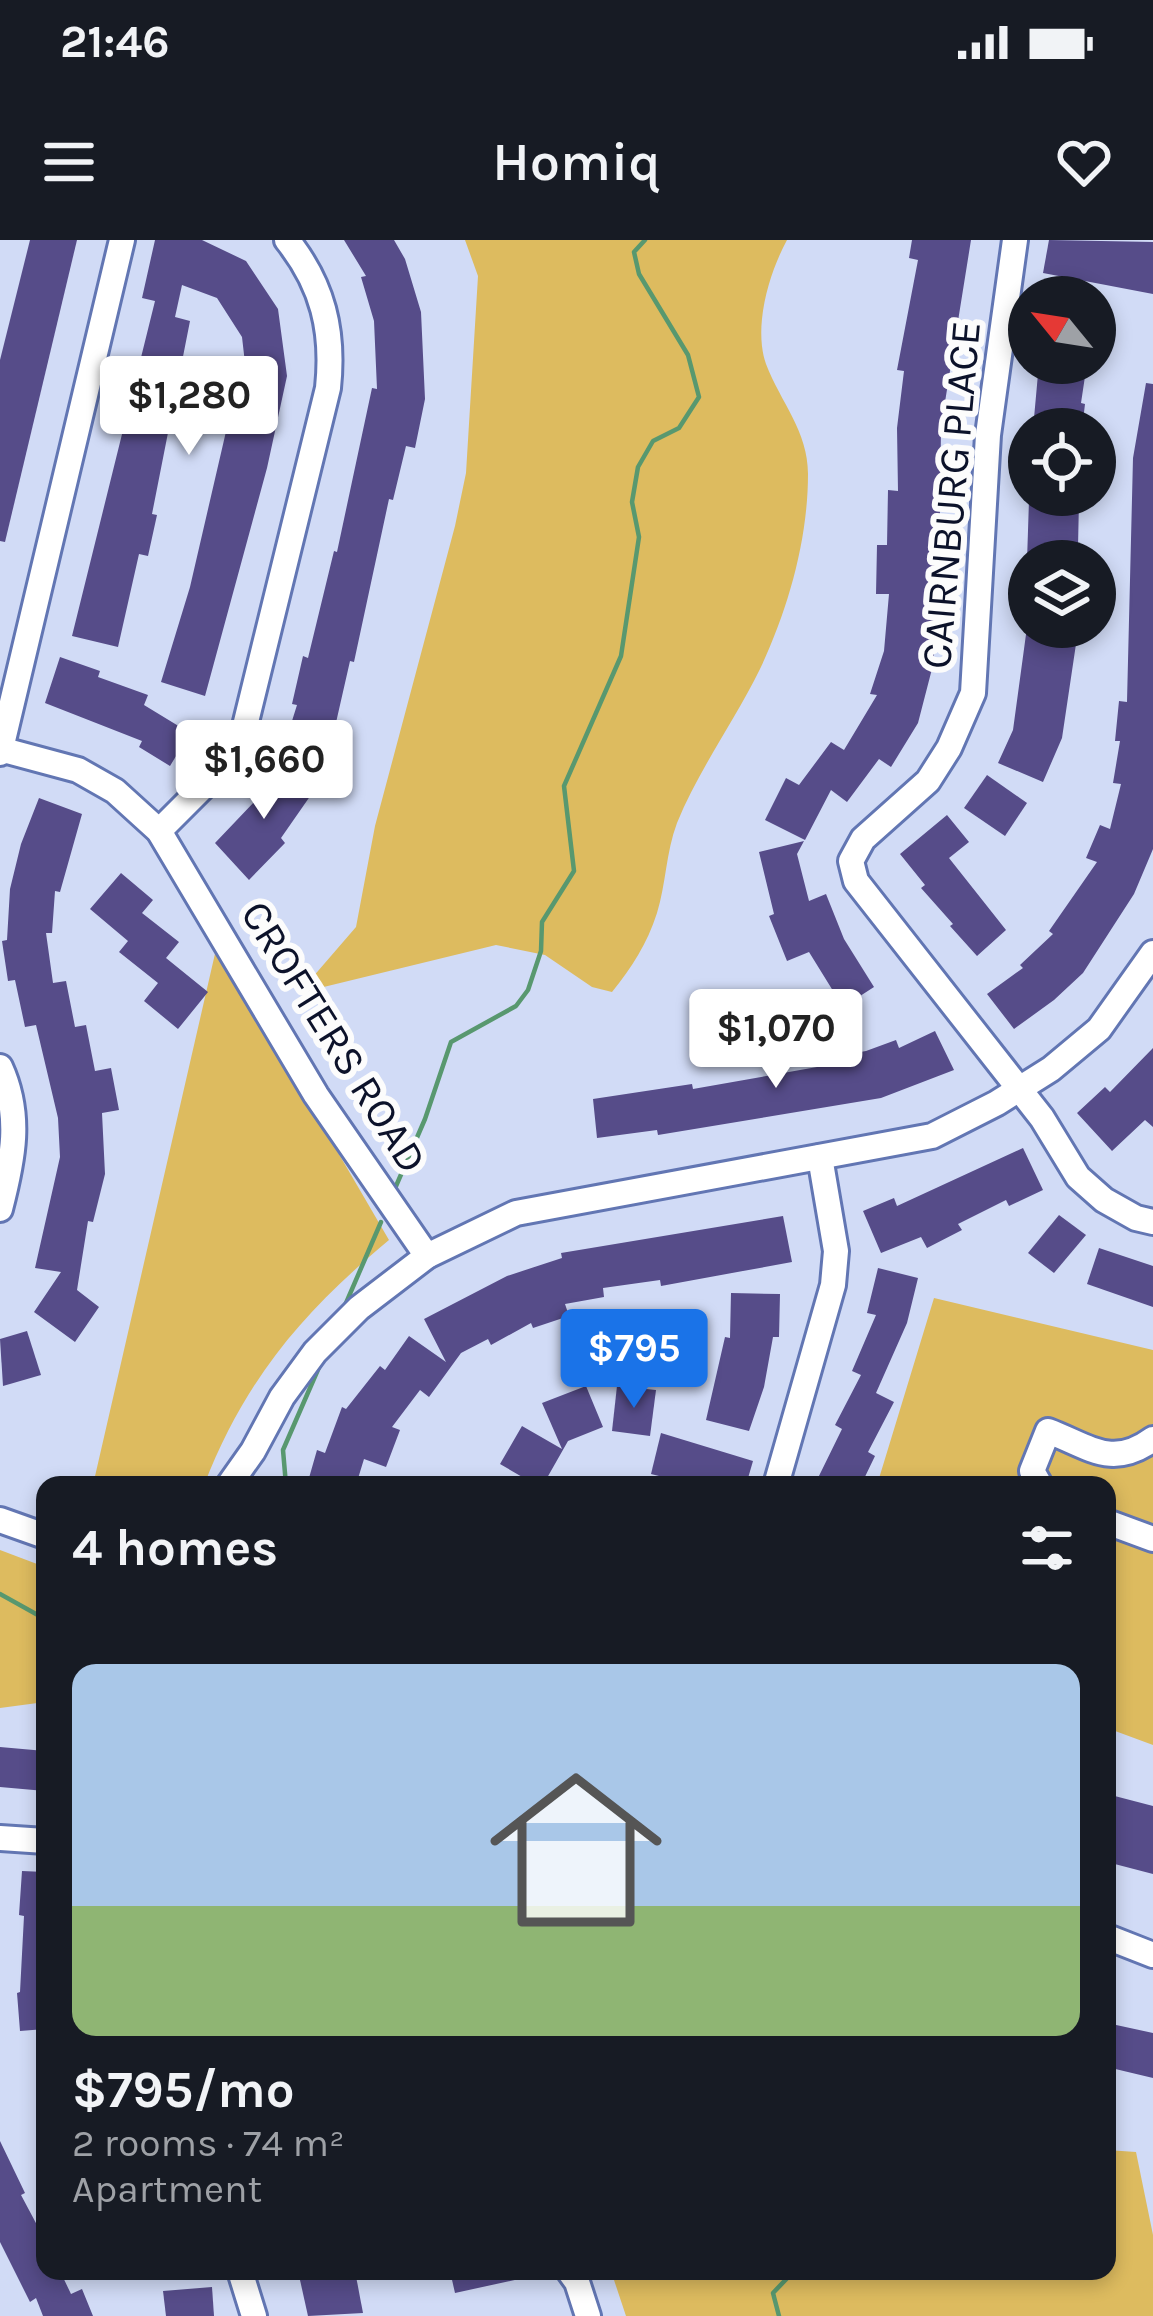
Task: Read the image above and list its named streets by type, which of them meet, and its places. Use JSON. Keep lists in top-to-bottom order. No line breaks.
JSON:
{"streets":{"street":["CAIRNBURG PLACE","CROFTERS ROAD"]},"north":"top left","page":{"status":"21:46","header":"Homiq","price":["$1,280","$1,660","$1,070","$795"],"heading":"4 homes","list":[{"name":"$795/mo","note":"2 rooms · 74 m² · Apartment"}]}}
